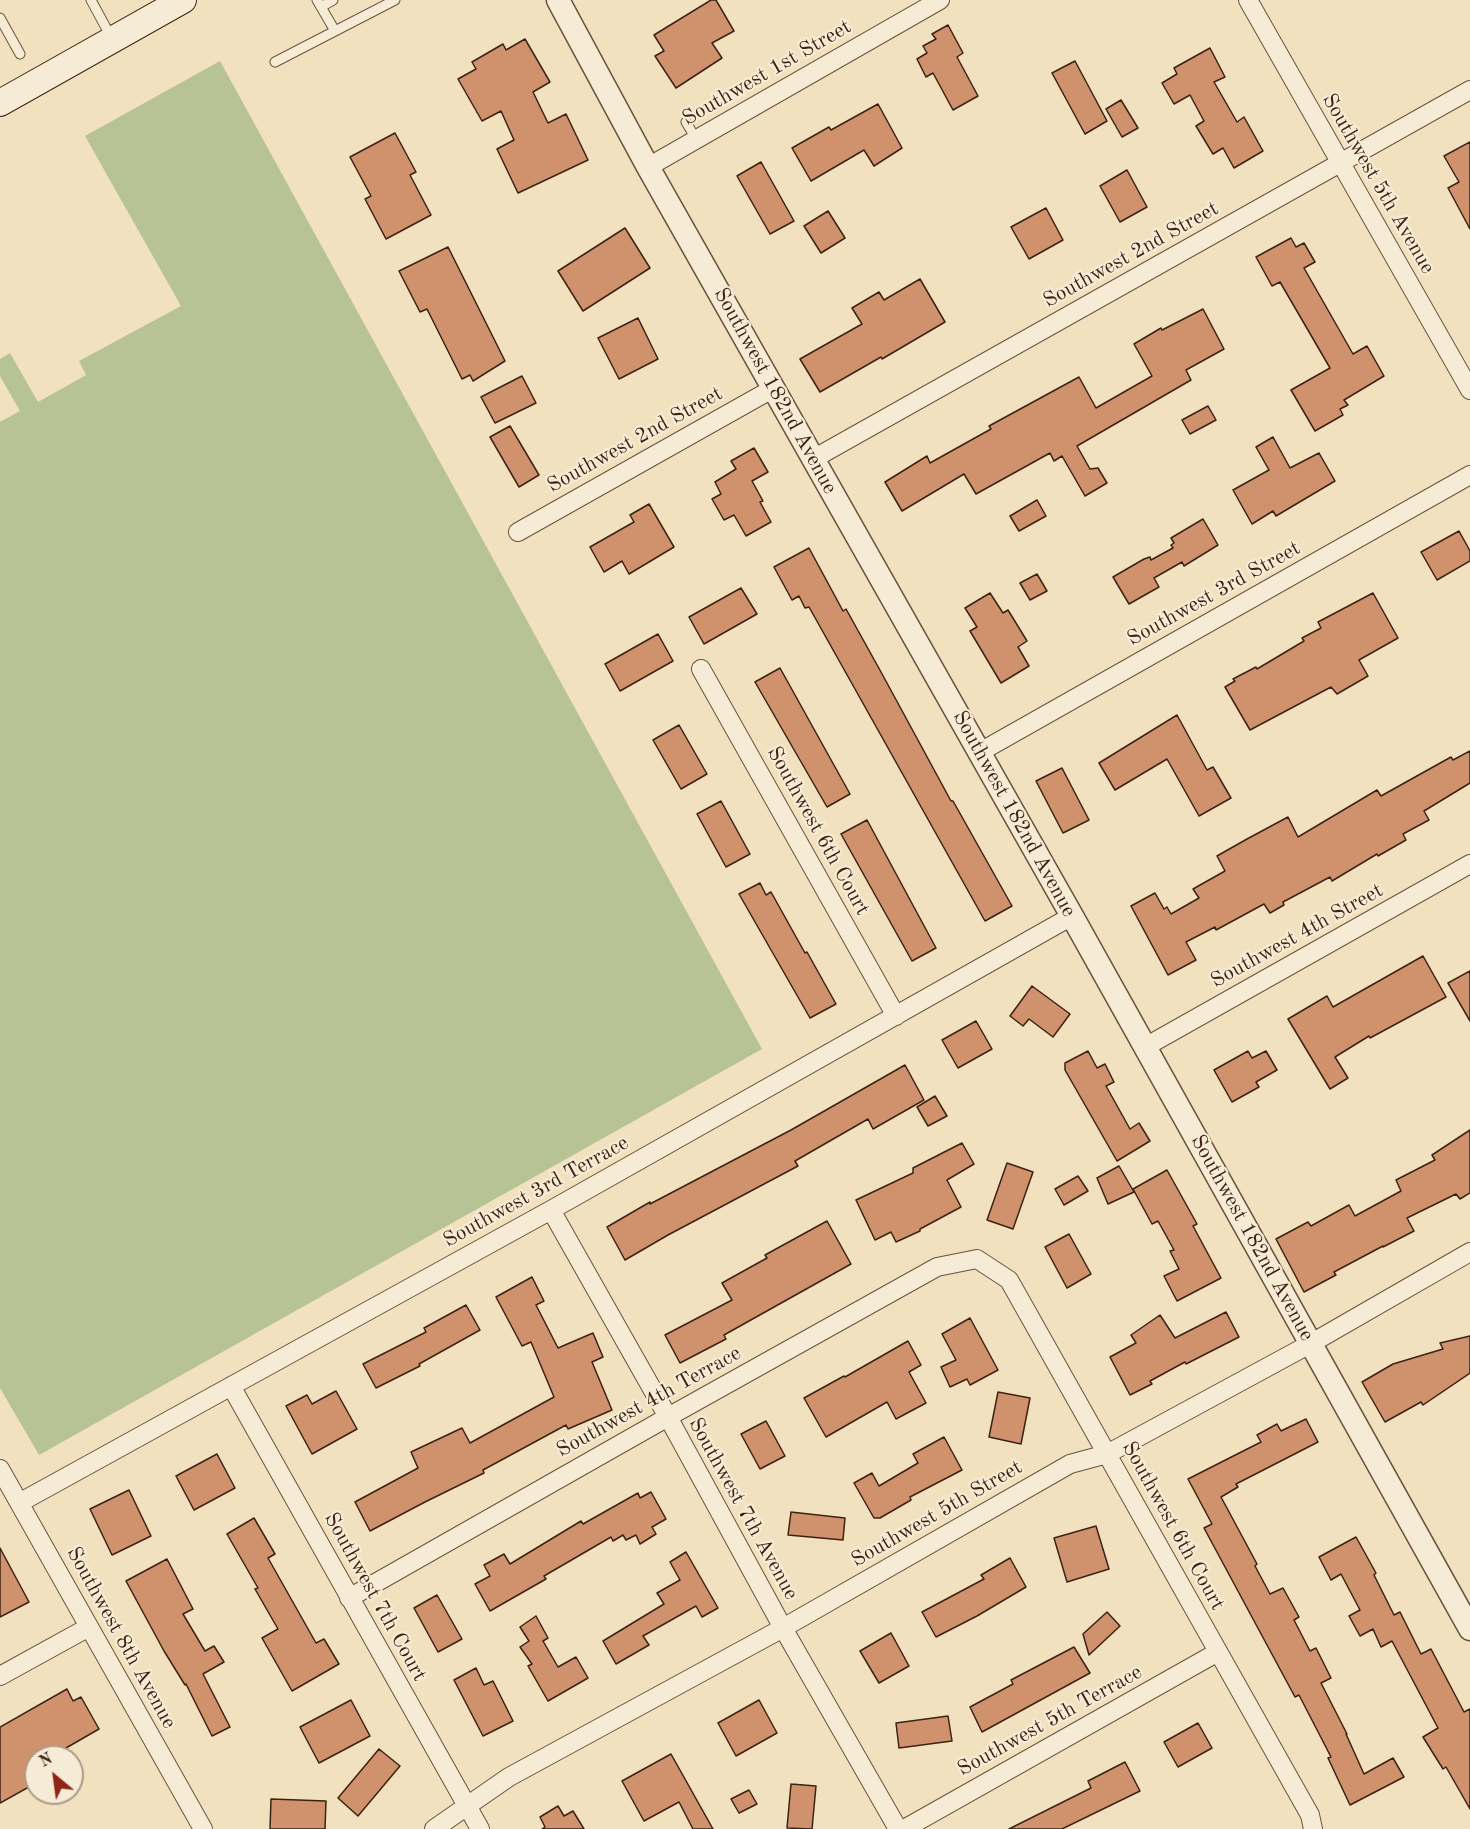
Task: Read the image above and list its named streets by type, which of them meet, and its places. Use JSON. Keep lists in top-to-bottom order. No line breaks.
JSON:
{"streets":{"street":["Southwest 1st Street","Southwest 5th Avenue","Southwest 2nd Street","Southwest 182nd Avenue","Southwest 3rd Street","Southwest 6th Court","Southwest 4th Street","Southwest 3rd Terrace","Southwest 4th Terrace","Southwest 7th Avenue","Southwest 5th Street","Southwest 7th Court","Southwest 8th Avenue","Southwest 5th Terrace"]},"crossings":[["Southwest 1st Street","Southwest 182nd Avenue"],["Southwest 5th Avenue","Southwest 2nd Street"],["Southwest 2nd Street","Southwest 182nd Avenue"],["Southwest 182nd Avenue","Southwest 3rd Street"],["Southwest 182nd Avenue","Southwest 4th Street"],["Southwest 182nd Avenue","Southwest 3rd Terrace"],["Southwest 182nd Avenue","Southwest 5th Street"],["Southwest 6th Court","Southwest 3rd Terrace"],["Southwest 6th Court","Southwest 4th Terrace"],["Southwest 6th Court","Southwest 5th Street"],["Southwest 6th Court","Southwest 5th Terrace"],["Southwest 3rd Terrace","Southwest 7th Avenue"],["Southwest 3rd Terrace","Southwest 7th Court"],["Southwest 3rd Terrace","Southwest 8th Avenue"],["Southwest 4th Terrace","Southwest 7th Avenue"],["Southwest 4th Terrace","Southwest 7th Court"],["Southwest 7th Avenue","Southwest 5th Street"],["Southwest 5th Street","Southwest 7th Court"]],"north":"top left"}
